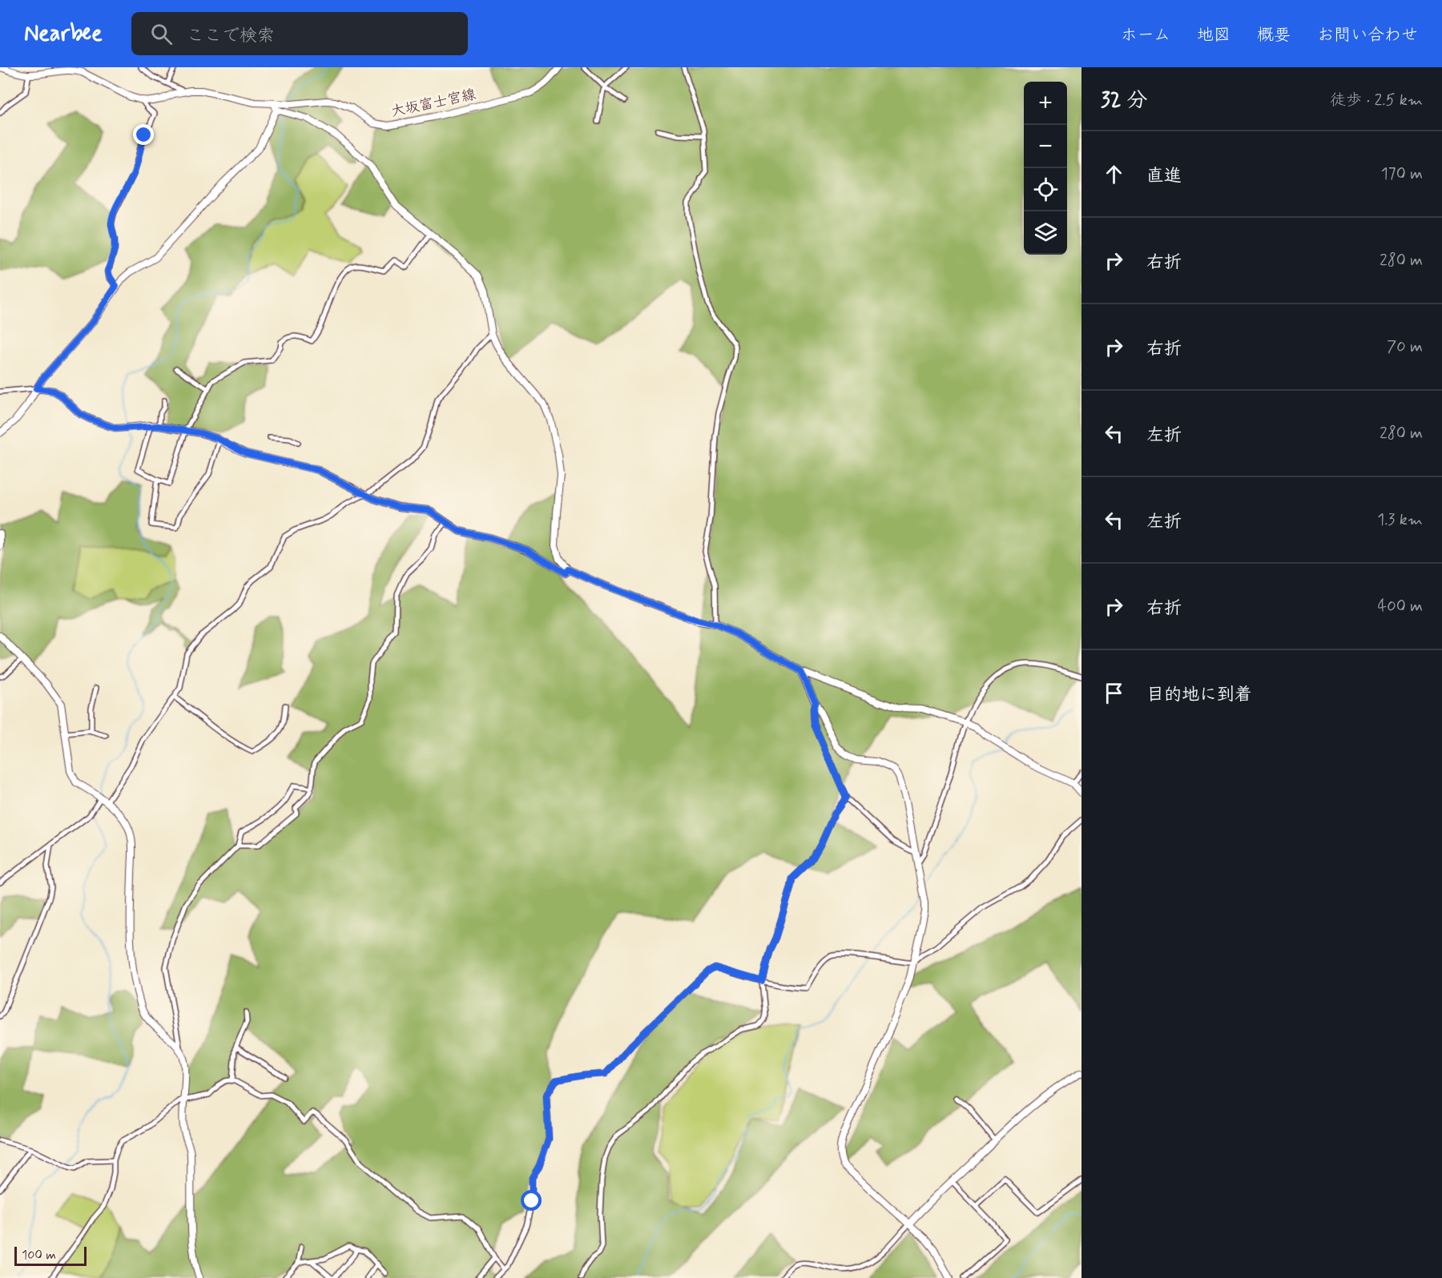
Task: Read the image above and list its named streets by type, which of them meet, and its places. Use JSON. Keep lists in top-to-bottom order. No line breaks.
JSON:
{"streets":{"street":["大坂富士宮線"]},"scale_bar":"100 m","page":{"header":"Nearbee","search":"ここで検索","nav":["ホーム","地図","概要","お問い合わせ"],"heading":["32 分","徒歩 · 2.5 km"],"map_buttons":["+","−"],"list":[["直進","170 m"],["右折","280 m"],["右折","70 m"],["左折","280 m"],["左折","1.3 km"],["右折","400 m"],"目的地に到着"],"scale":"100 m"}}
